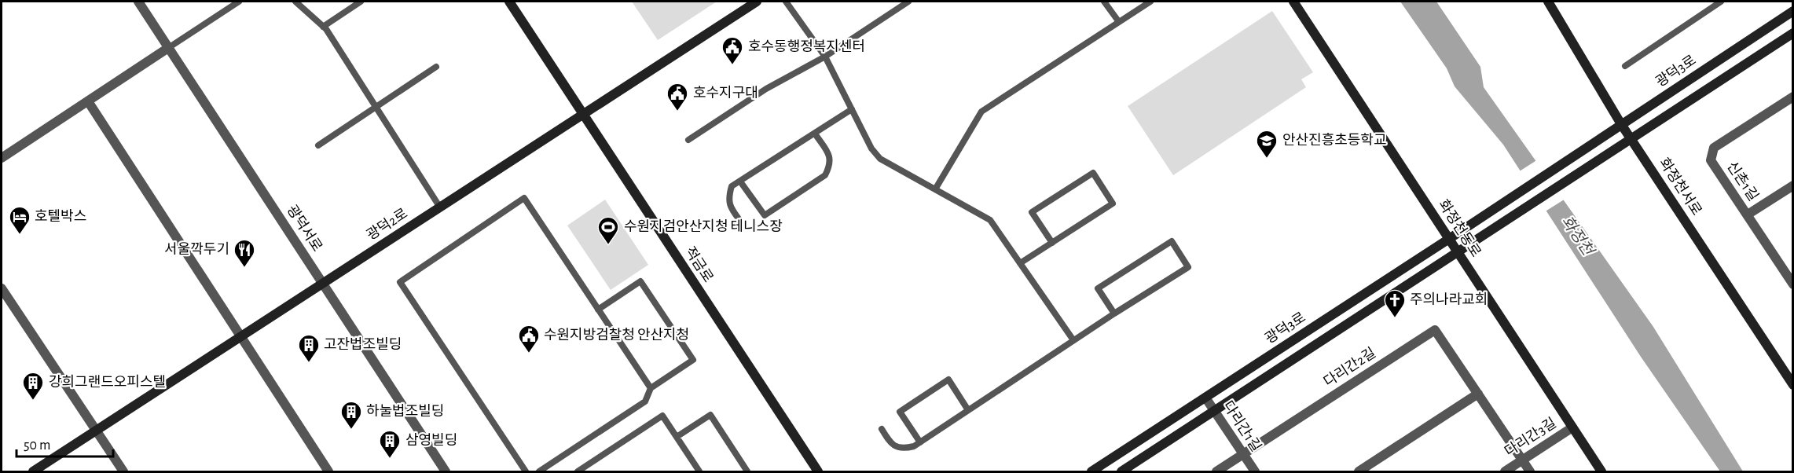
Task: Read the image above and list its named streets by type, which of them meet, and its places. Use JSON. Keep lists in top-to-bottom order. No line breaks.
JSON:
{"streets":{"street":["광덕3로","신촌1길","화정천서로","광덕2로","광덕서로","화정천동로","적금로","다리간2길","다리간1길","다리간3길"]},"crossings":[["광덕3로","화정천서로"],["광덕3로","화정천동로"],["광덕3로","다리간1길"],["광덕2로","광덕서로"],["광덕2로","적금로"],["화정천동로","다리간3길"],["다리간2길","다리간1길"],["다리간2길","다리간3길"]],"water":["화정천"],"places":{"public building":["호수동행정복지센터","호수지구대","수원지방검찰청 안산지청"],"school or university":["안산진흥초등학교"],"hotel":["호텔박스"],"sports":["수원지검안산지청 테니스장"],"restaurant":["서울깍두기"],"church":["주의나라교회"],"building":["고잔법조빌딩","강희그랜드오피스텔","하눌법조빌딩","삼영빌딩"]},"scale_bar":"50 m"}
